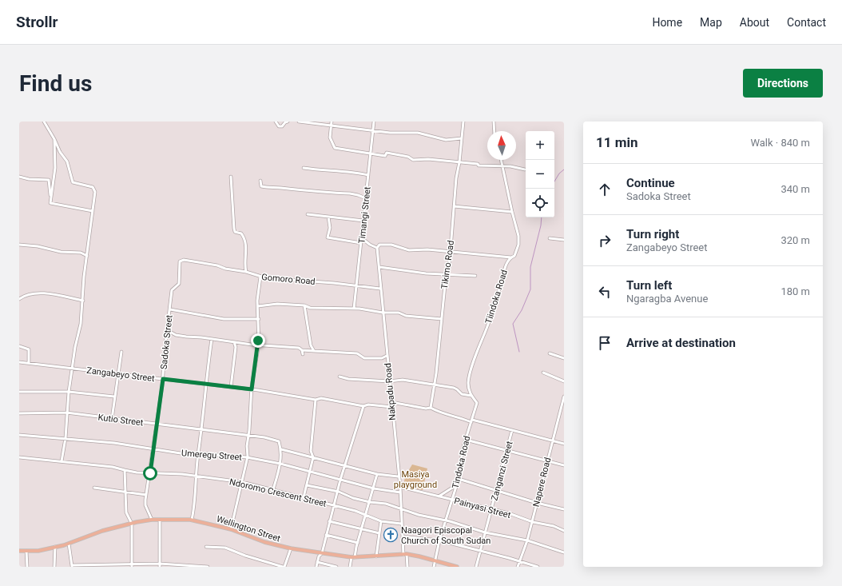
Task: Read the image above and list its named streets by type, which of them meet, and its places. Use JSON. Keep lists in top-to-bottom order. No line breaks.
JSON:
{"streets":{"main road":["Wellington Street"],"street":["Timangi Street","Tikimo Road","Gomoro Road","Tiindoka Road","Sadoka Street","Zangabeyo Street","Nakpadu Road","Kutio Street","Umeregu Street","Tindoka Road","Zanganzi Street","Napere Road","Ndoromo Crescent Street","Painyasi Street"]},"crossings":[["Timangi Street","Gomoro Road"],["Gomoro Road","Sadoka Street"],["Gomoro Road","Nakpadu Road"],["Tiindoka Road","Tindoka Road"],["Sadoka Street","Zangabeyo Street"],["Sadoka Street","Kutio Street"],["Sadoka Street","Umeregu Street"],["Sadoka Street","Ndoromo Crescent Street"],["Sadoka Street","Wellington Street"],["Zangabeyo Street","Nakpadu Road"],["Nakpadu Road","Umeregu Street"],["Nakpadu Road","Ndoromo Crescent Street"],["Nakpadu Road","Painyasi Street"],["Nakpadu Road","Wellington Street"],["Tindoka Road","Painyasi Street"],["Tindoka Road","Wellington Street"],["Zanganzi Street","Painyasi Street"],["Napere Road","Painyasi Street"]],"parks":["Masiya playground"],"places":{"church":["Naagori Episcopal Church of South Sudan"]},"north":"top","page":{"header":"Strollr","nav":["Home","Map","About","Contact"],"buttons":"Directions","title":"Find us","heading":["11 min","Walk · 840 m"],"map_buttons":["+","−"],"list":[["Continue","Sadoka Street","340 m"],["Turn right","Zangabeyo Street","320 m"],["Turn left","Ngaragba Avenue","180 m"],"Arrive at destination"]}}
